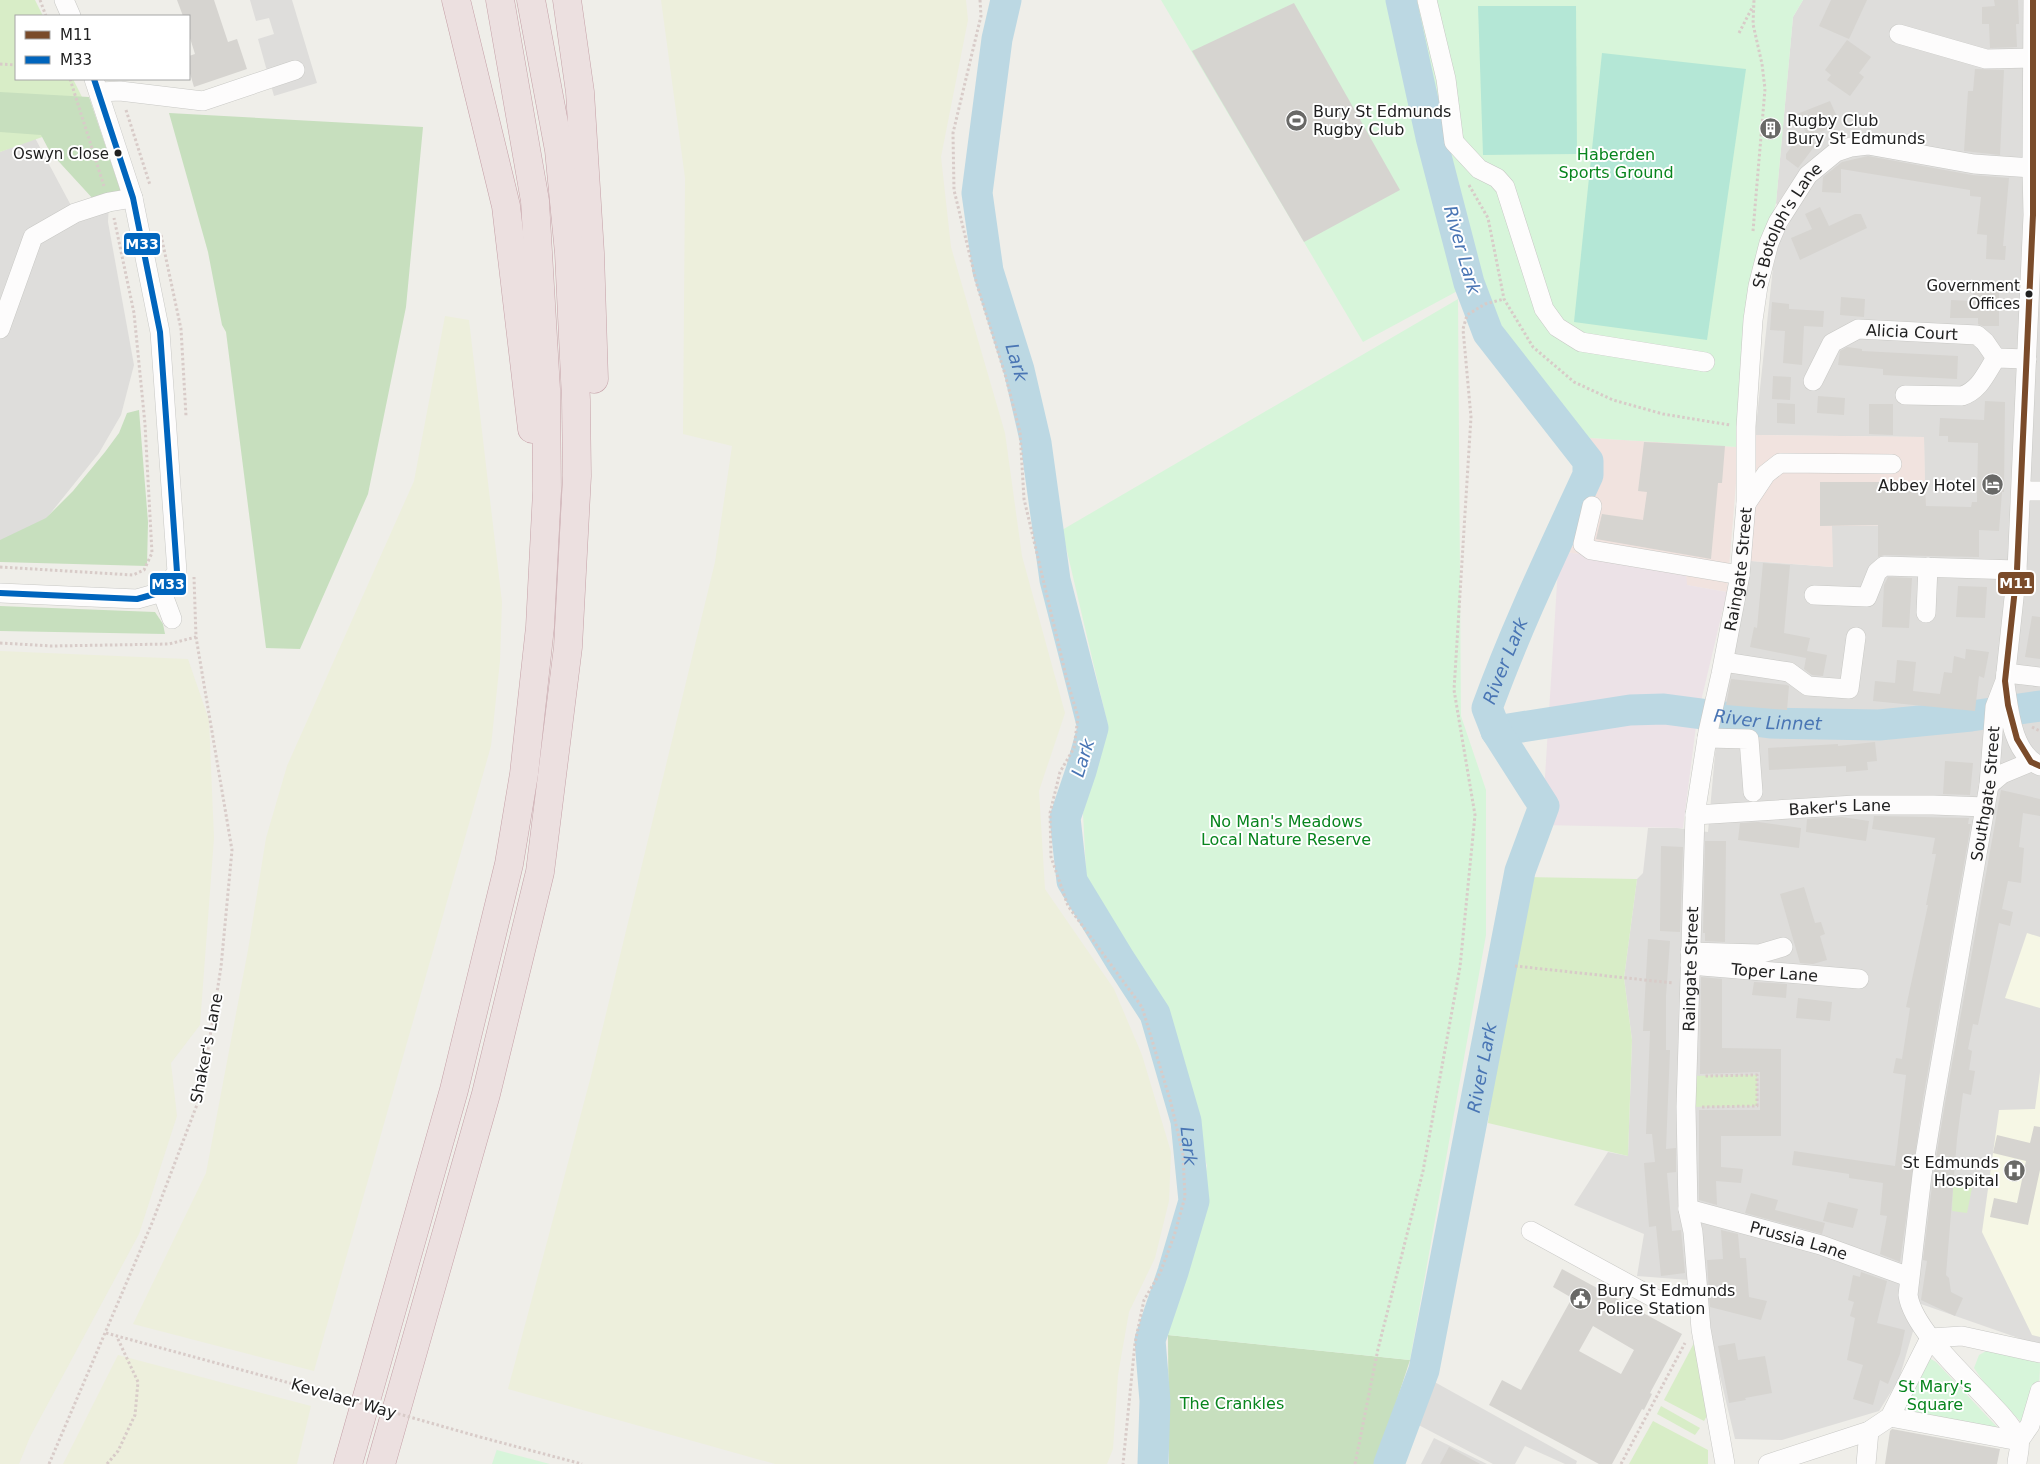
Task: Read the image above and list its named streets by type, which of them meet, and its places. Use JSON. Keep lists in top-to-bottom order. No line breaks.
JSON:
{"streets":{"street":["St Botolph's Lane","Alicia Court","Raingate Street","Southgate Street","Baker's Lane","Toper Lane","Prussia Lane"],"path":["Shaker's Lane","Kevelaer Way"]},"crossings":[["St Botolph's Lane","Raingate Street"],["St Botolph's Lane","Southgate Street"],["Raingate Street","Baker's Lane"],["Raingate Street","Toper Lane"],["Raingate Street","Prussia Lane"],["Southgate Street","Baker's Lane"],["Southgate Street","Prussia Lane"],["Shaker's Lane","Kevelaer Way"]],"water":["River Lark","Lark","River Linnet"],"parks":["Haberden Sports Ground","No Man's Meadows Local Nature Reserve","St Mary's Square","The Crankles"],"places":{"sports":["Bury St Edmunds Rugby Club"],"building":["Rugby Club Bury St Edmunds"],"other":["Oswyn Close","Government Offices"],"hotel":["Abbey Hotel"],"hospital":["St Edmunds Hospital"],"public building":["Bury St Edmunds Police Station"]},"lines":["transit line M11","transit line M33"],"legend":["M11","M33"]}
